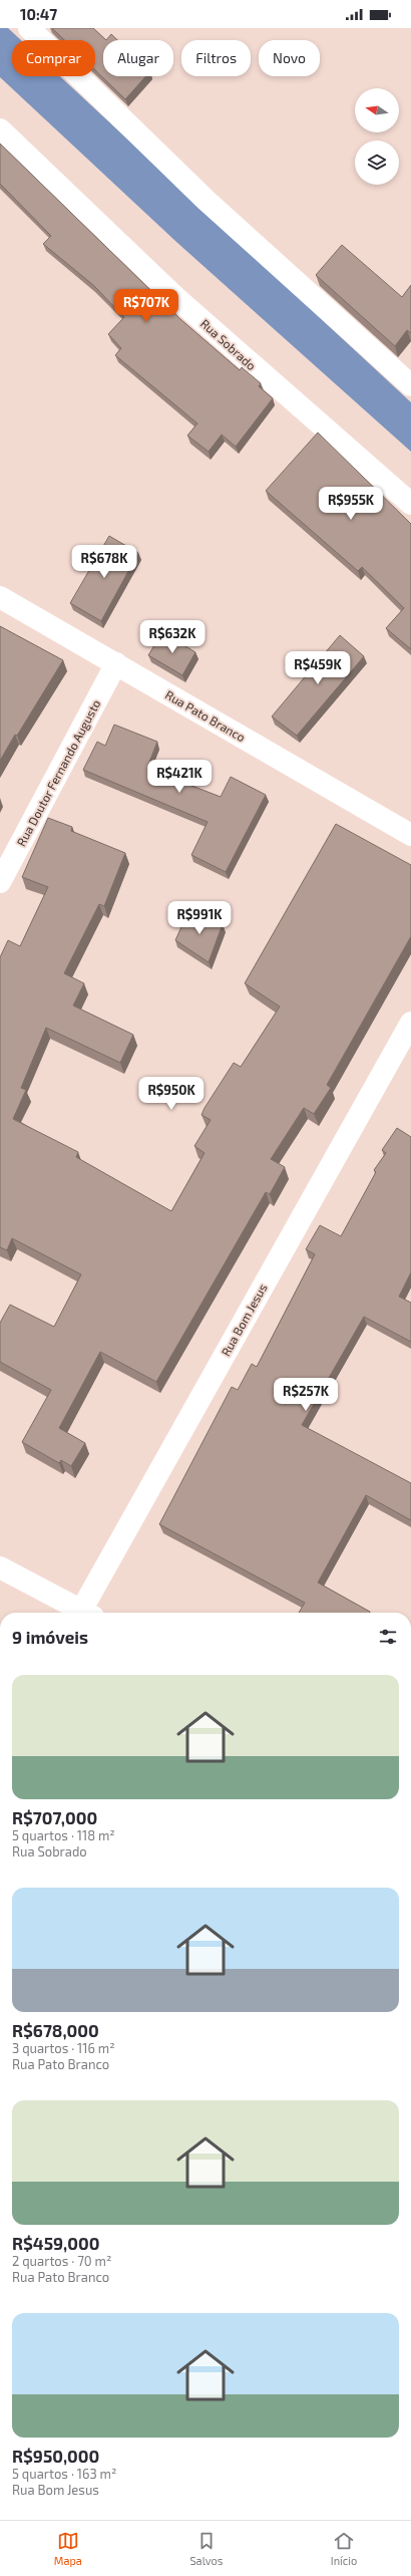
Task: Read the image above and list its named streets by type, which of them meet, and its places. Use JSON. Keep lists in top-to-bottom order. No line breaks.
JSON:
{"streets":{"street":["Rua Sobrado","Rua Pato Branco","Rua Doutor Fernando Augusto","Rua Bom Jesus"]},"crossings":[["Rua Pato Branco","Rua Doutor Fernando Augusto"]],"north":"left","page":{"status":"10:47","chip":["Comprar","Alugar","Filtros","Novo"],"price":["R$707K","R$955K","R$678K","R$632K","R$459K","R$421K","R$991K","R$950K","R$257K"],"heading":"9 imóveis","list":[{"name":"R$707,000","note":"5 quartos · 118 m² · Rua Sobrado"},{"name":"R$678,000","note":"3 quartos · 116 m² · Rua Pato Branco"},{"name":"R$459,000","note":"2 quartos · 70 m² · Rua Pato Branco"},{"name":"R$950,000","note":"5 quartos · 163 m² · Rua Bom Jesus"}],"tabs":["Mapa","Salvos","Início"]}}
